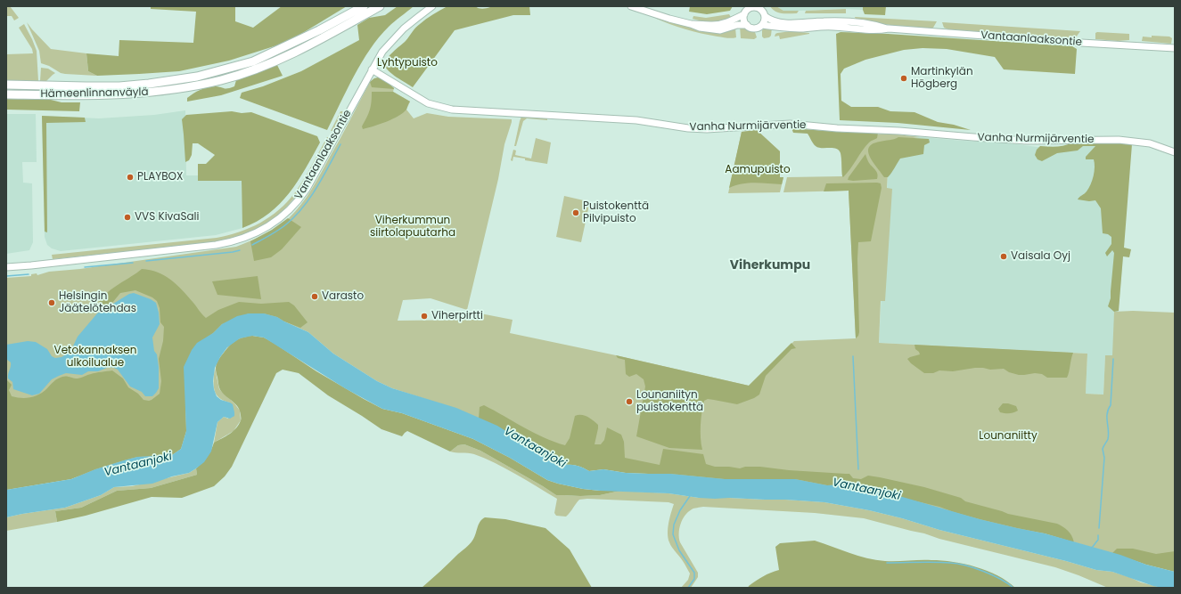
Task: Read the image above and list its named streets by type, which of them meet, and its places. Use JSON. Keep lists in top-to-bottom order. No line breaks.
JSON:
{"streets":{"highway":["Hämeenlinnanväylä"],"main road":["Vantaanlaaksontie","Vanha Nurmijärventie"]},"crossings":[["Vantaanlaaksontie","Vanha Nurmijärventie"]],"districts":["Viherkumpu"],"water":["Vantaanjoki"],"parks":["Lyhtypuisto","Aamupuisto","Viherkummun siirtolapuutarha","Vetokannaksen ulkoilualue","Lounaniitty"],"places":["Martinkylän Högberg","PLAYBOX","Puistokenttä Pilvipuisto","VVS KivaSali","Vaisala Oyj","Varasto","Helsingin Jäätelötehdas","Viherpirtti","Lounaniityn puistokenttä"]}
